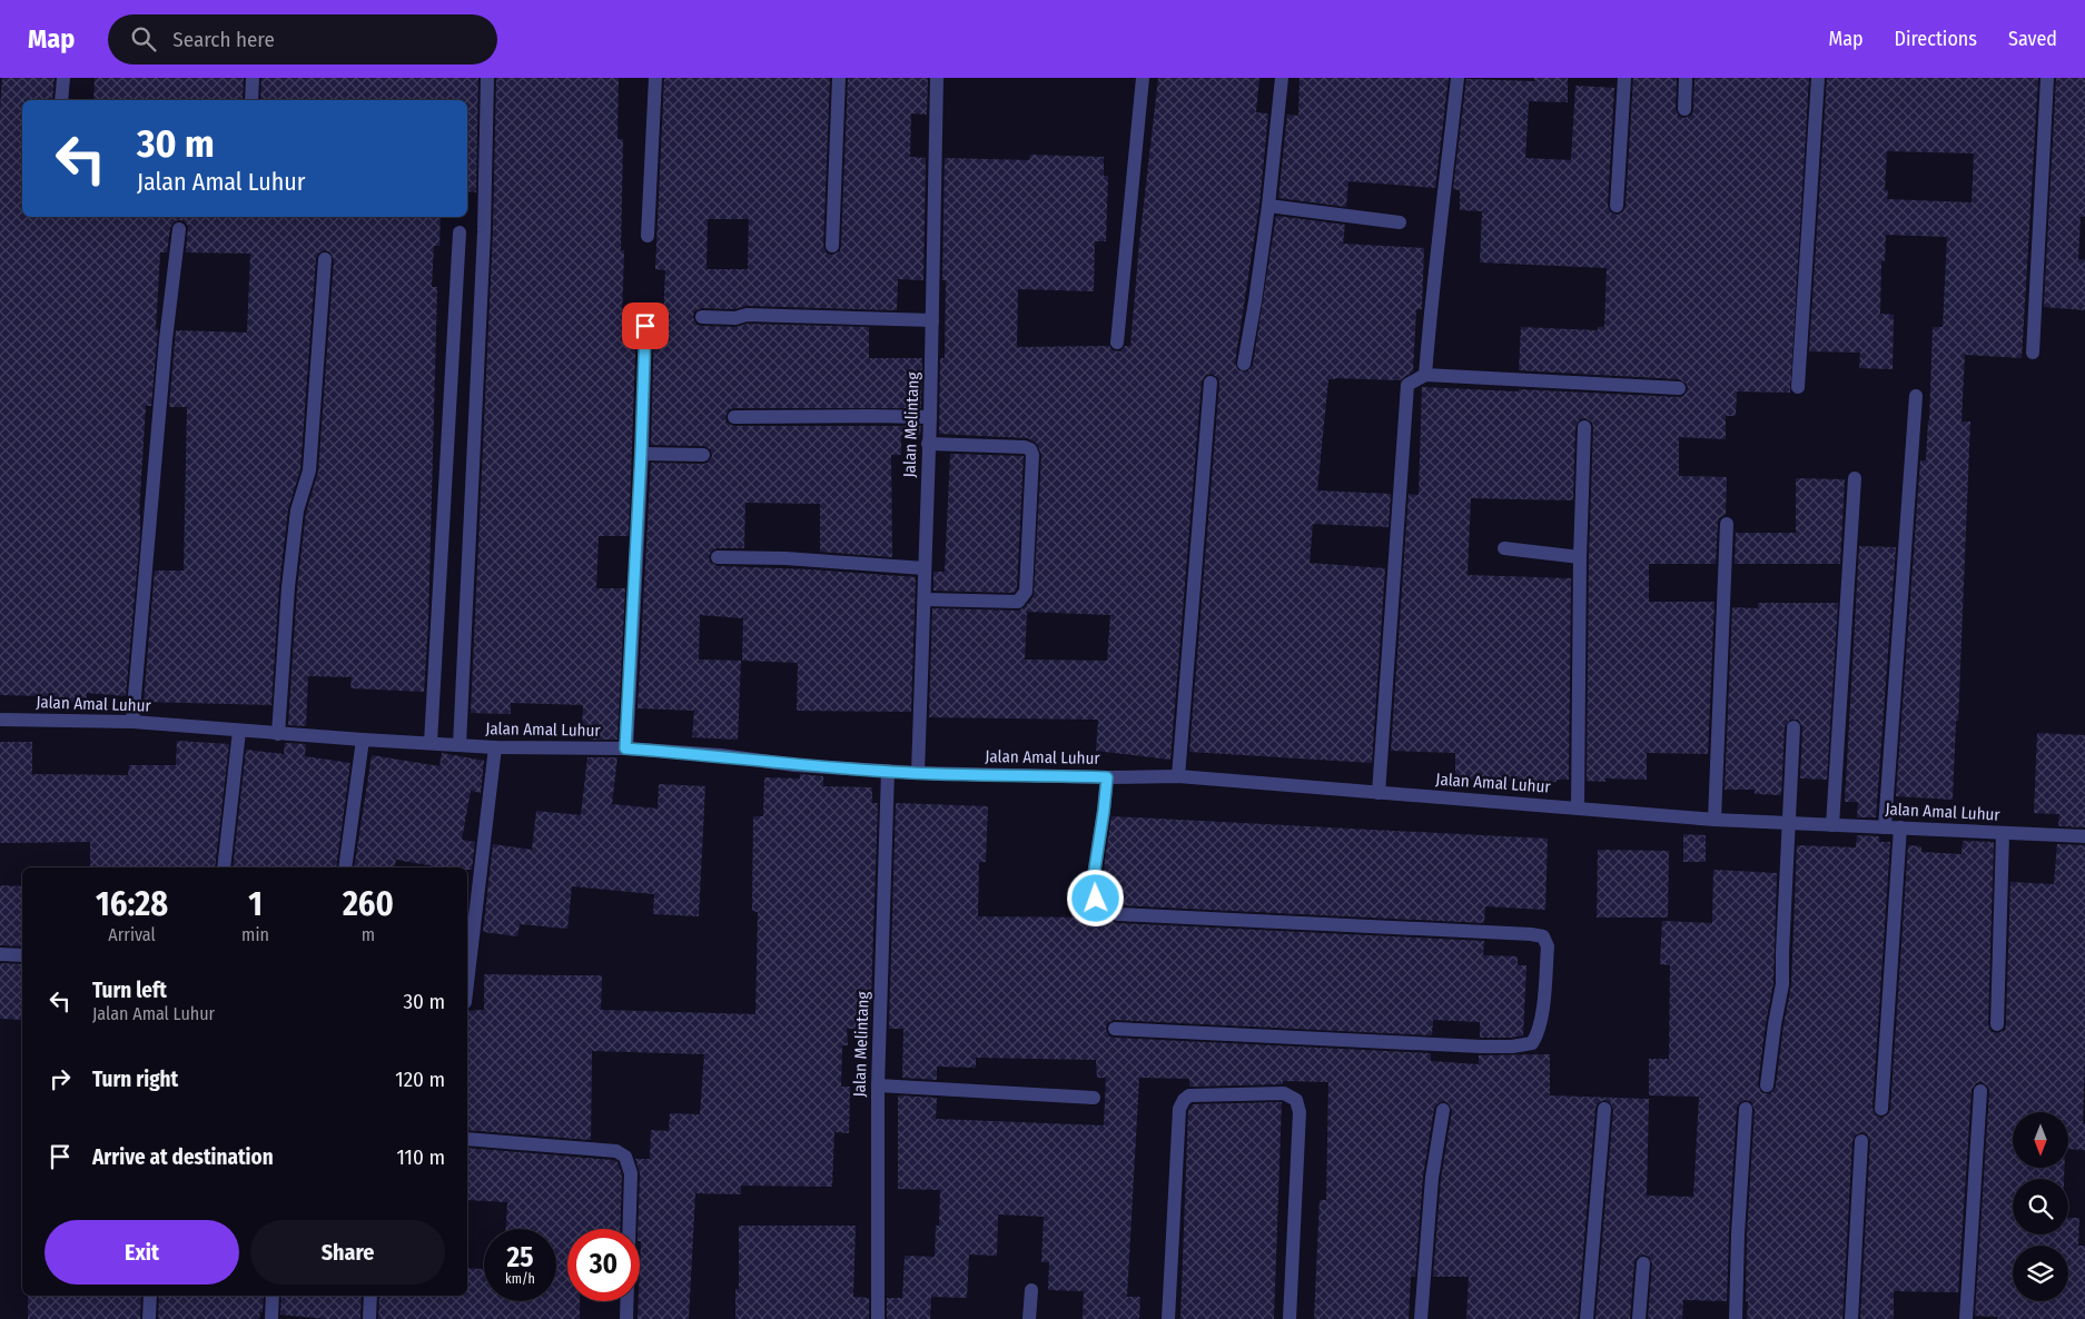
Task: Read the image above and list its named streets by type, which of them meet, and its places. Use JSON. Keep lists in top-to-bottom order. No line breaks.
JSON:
{"streets":{"street":["Jalan Melintang","Jalan Amal Luhur"]},"crossings":[["Jalan Melintang","Jalan Amal Luhur"]],"north":"bottom","page":{"header":"Map","search":"Search here","nav":["Map","Directions","Saved"],"turn":["30 m","Jalan Amal Luhur"],"eta":["16:28","Arrival","1","min","260","m"],"list":[{"name":"Turn left","note":"Jalan Amal Luhur","value":"30 m"},{"name":"Turn right","value":"120 m"},{"name":"Arrive at destination","value":"110 m"}],"buttons":["Exit","Share"],"speed":"25 km/h","limit":"30"}}
